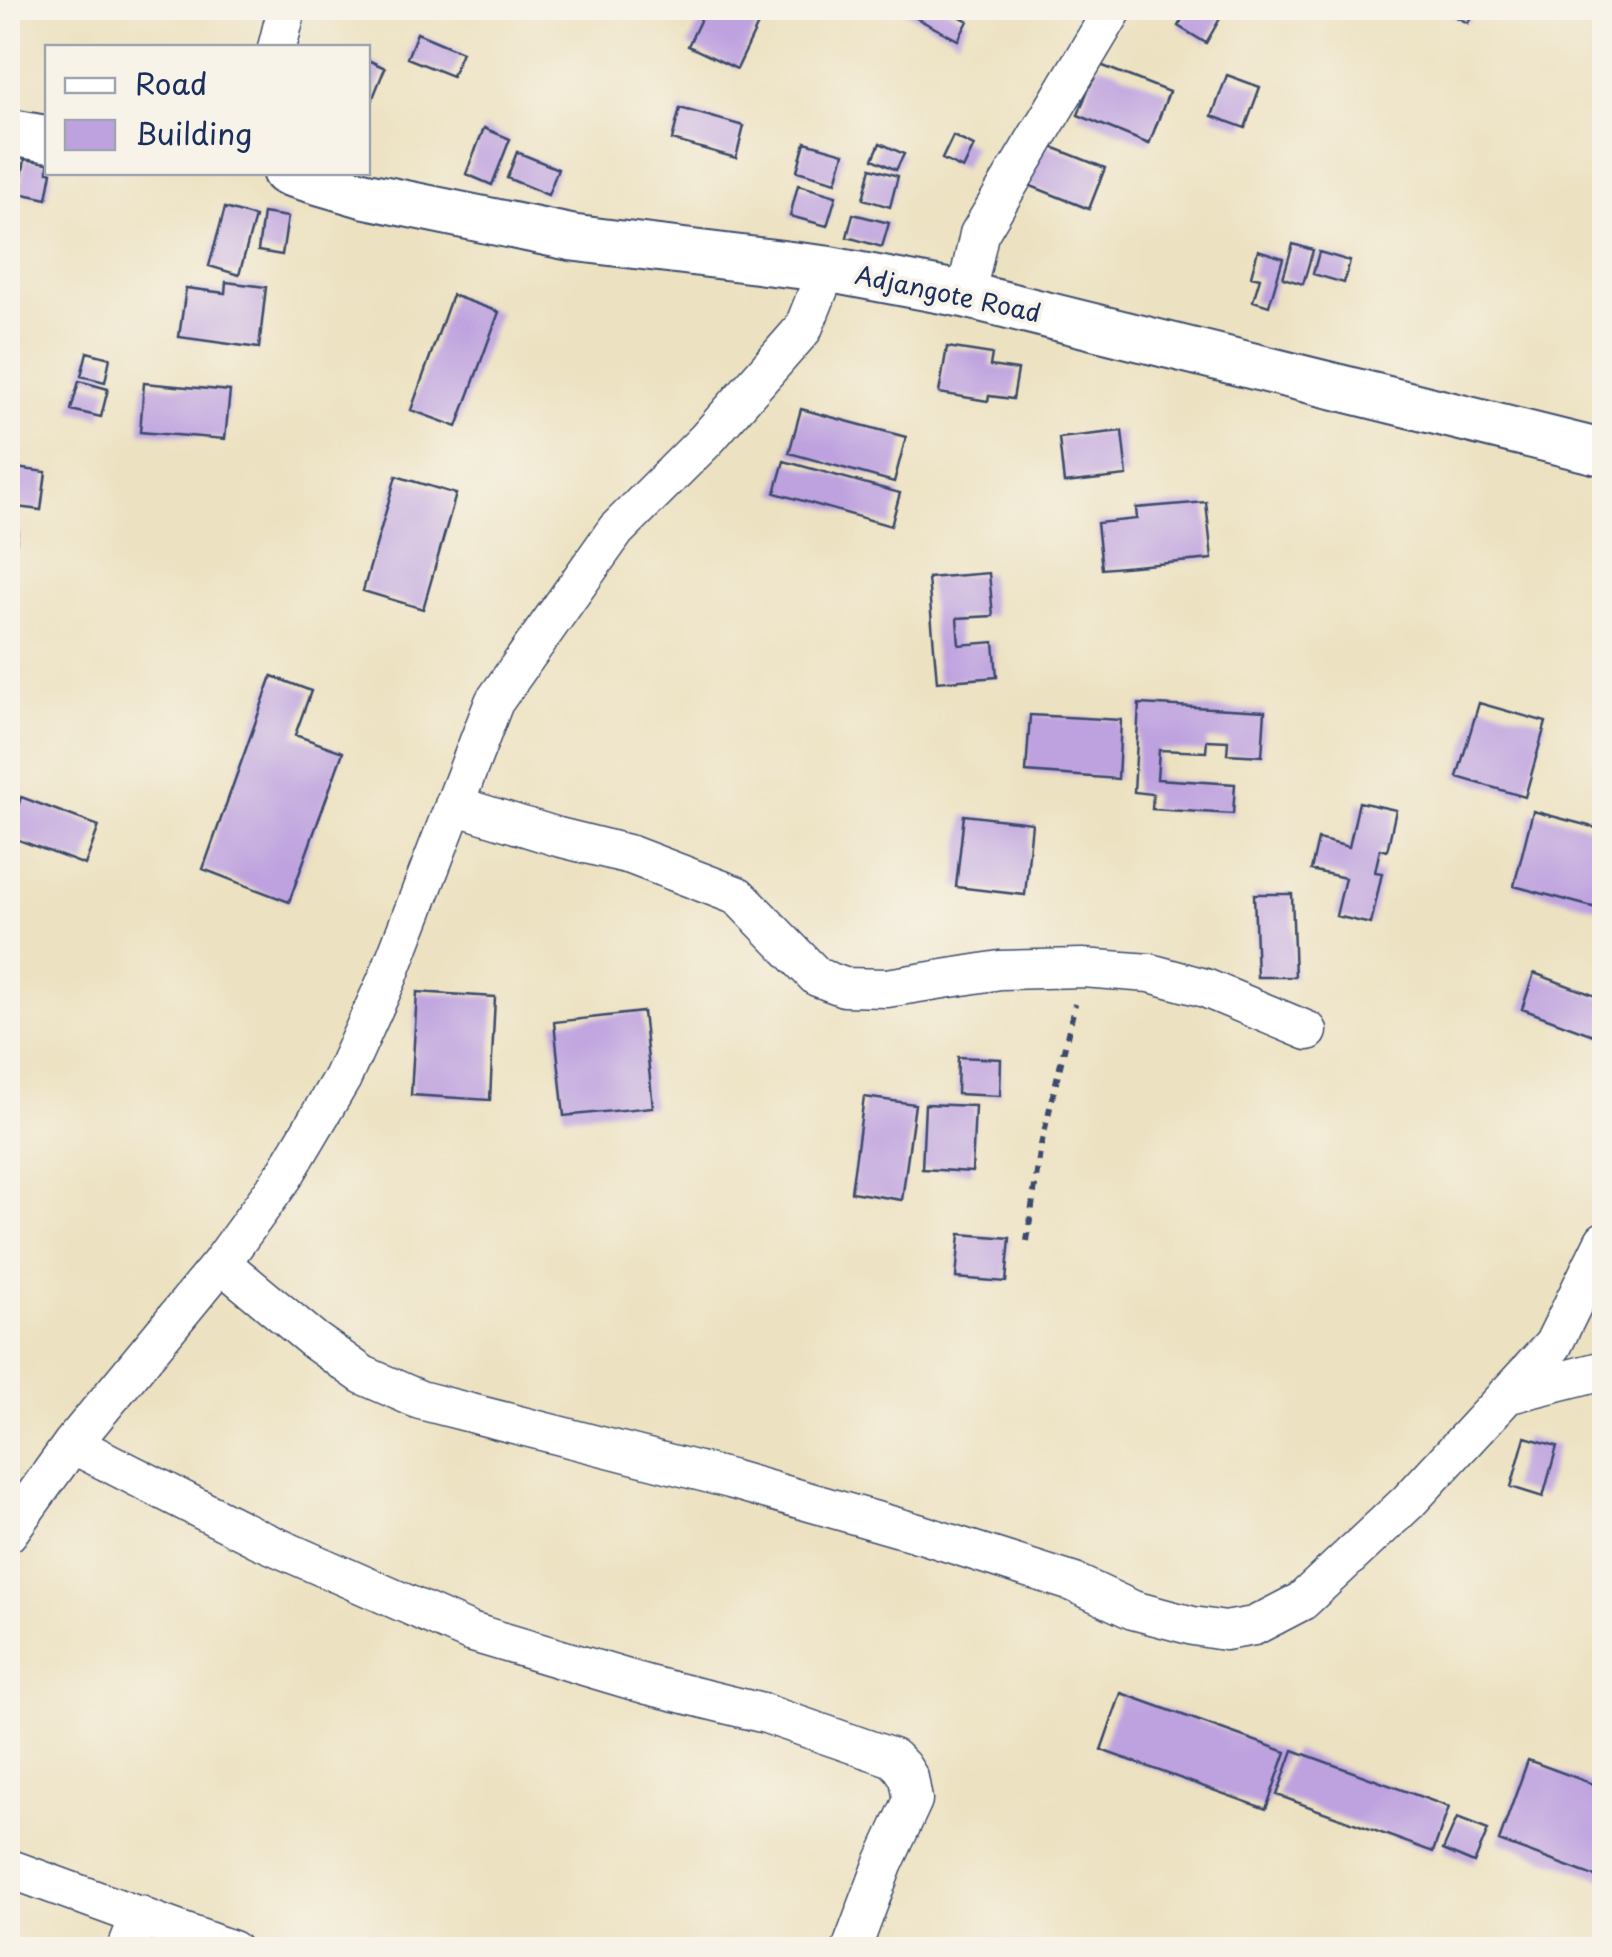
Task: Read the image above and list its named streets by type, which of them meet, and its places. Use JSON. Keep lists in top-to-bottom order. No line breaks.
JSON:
{"streets":{"street":["Adjangote Road"]},"legend":["Road","Building"]}
